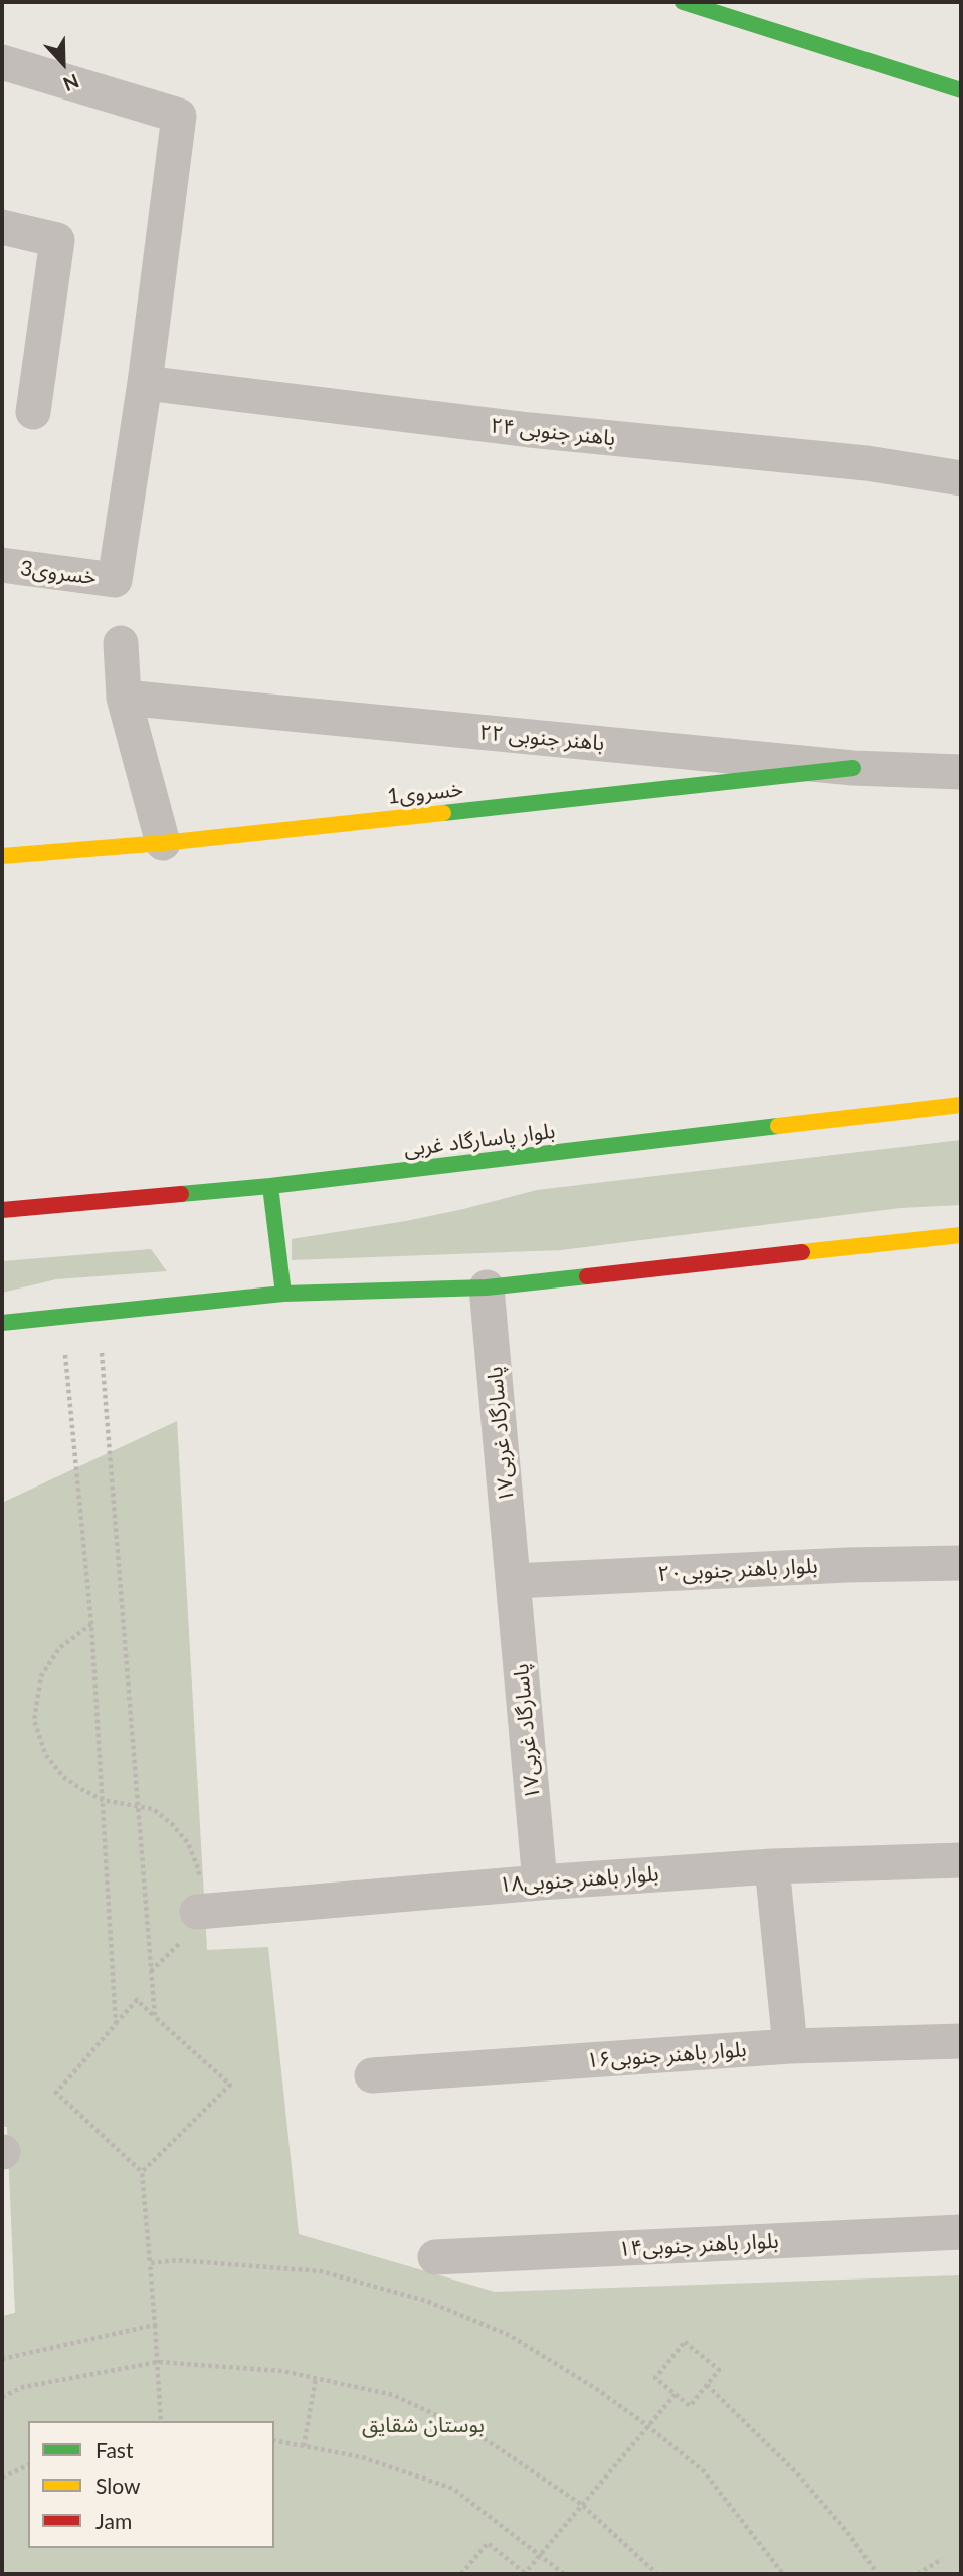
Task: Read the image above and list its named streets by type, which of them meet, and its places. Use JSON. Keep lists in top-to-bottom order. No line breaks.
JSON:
{"streets":{"main road":["خسروى1","بلوار پاسارگاد غربی"],"street":["۲۴ باهنر جنوبی","3خسروى","۲۲ باهنر جنوبی","پاسارگاد غربی۱۷","بلوار باهنر جنوبی۲۰","۱۷پاسارگاد غربی","۱۸بلوار باهنر جنوبی","بلوار باهنر جنوبی۱۶","بلوار باهنر جنوبی۱۴"]},"crossings":[["۲۴ باهنر جنوبی","3خسروى"],["۲۲ باهنر جنوبی","خسروى1"],["پاسارگاد غربی۱۷","بلوار باهنر جنوبی۲۰"],["پاسارگاد غربی۱۷","۱۷پاسارگاد غربی"],["بلوار باهنر جنوبی۲۰","۱۷پاسارگاد غربی"],["۱۷پاسارگاد غربی","۱۸بلوار باهنر جنوبی"]],"parks":["بوستان شقایق"],"legend":["Fast","Slow","Jam"],"north":"bottom"}
